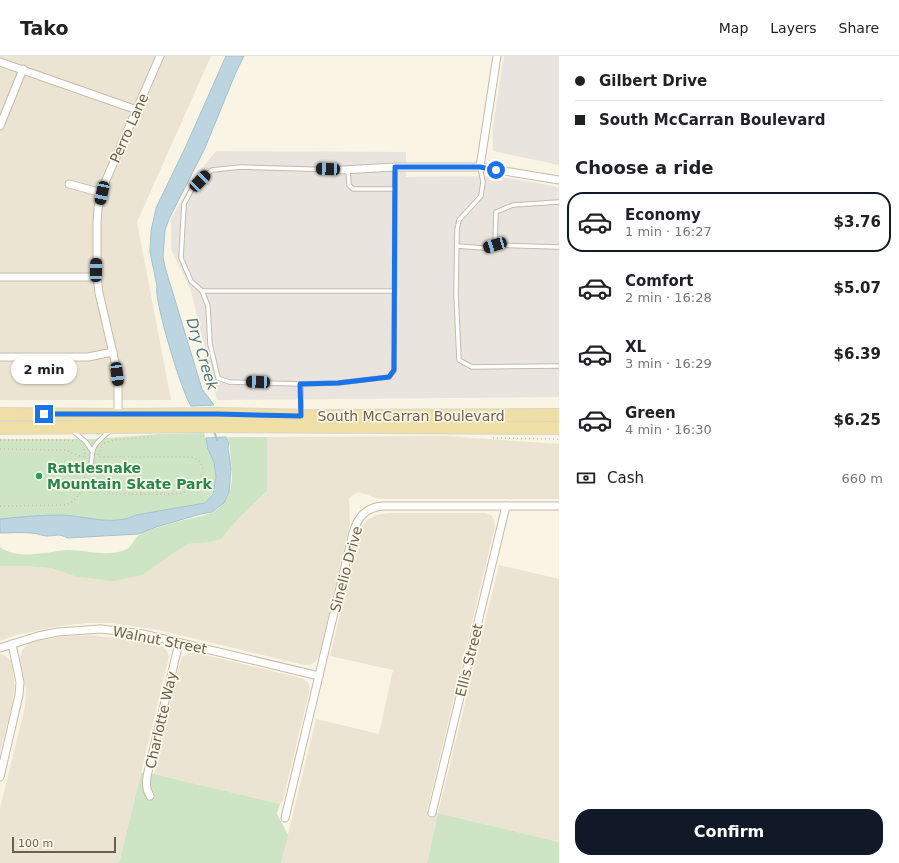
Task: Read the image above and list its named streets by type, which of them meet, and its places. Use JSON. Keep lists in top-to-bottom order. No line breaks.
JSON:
{"streets":{"main road":["South McCarran Boulevard"],"street":["Perro Lane","Sinelio Drive","Walnut Street","Ellis Street","Charlotte Way"]},"crossings":[["Perro Lane","South McCarran Boulevard"],["Sinelio Drive","Walnut Street"],["Sinelio Drive","Ellis Street"],["Walnut Street","Charlotte Way"]],"water":["Dry Creek"],"places":["Rattlesnake Mountain Skate Park"],"scale_bar":"100 m","page":{"header":"Tako","nav":["Map","Layers","Share"],"banner":["Gilbert Drive","South McCarran Boulevard"],"heading":"Choose a ride","list":[{"name":"Economy","note":"1 min · 16:27","value":"$3.76"},{"name":"Comfort","note":"2 min · 16:28","value":"$5.07"},{"name":"XL","note":"3 min · 16:29","value":"$6.39"},{"name":"Green","note":"4 min · 16:30","value":"$6.25"}],"bubble":"2 min","pay":["Cash","660 m"],"buttons":"Confirm","scale":"100 m"}}
